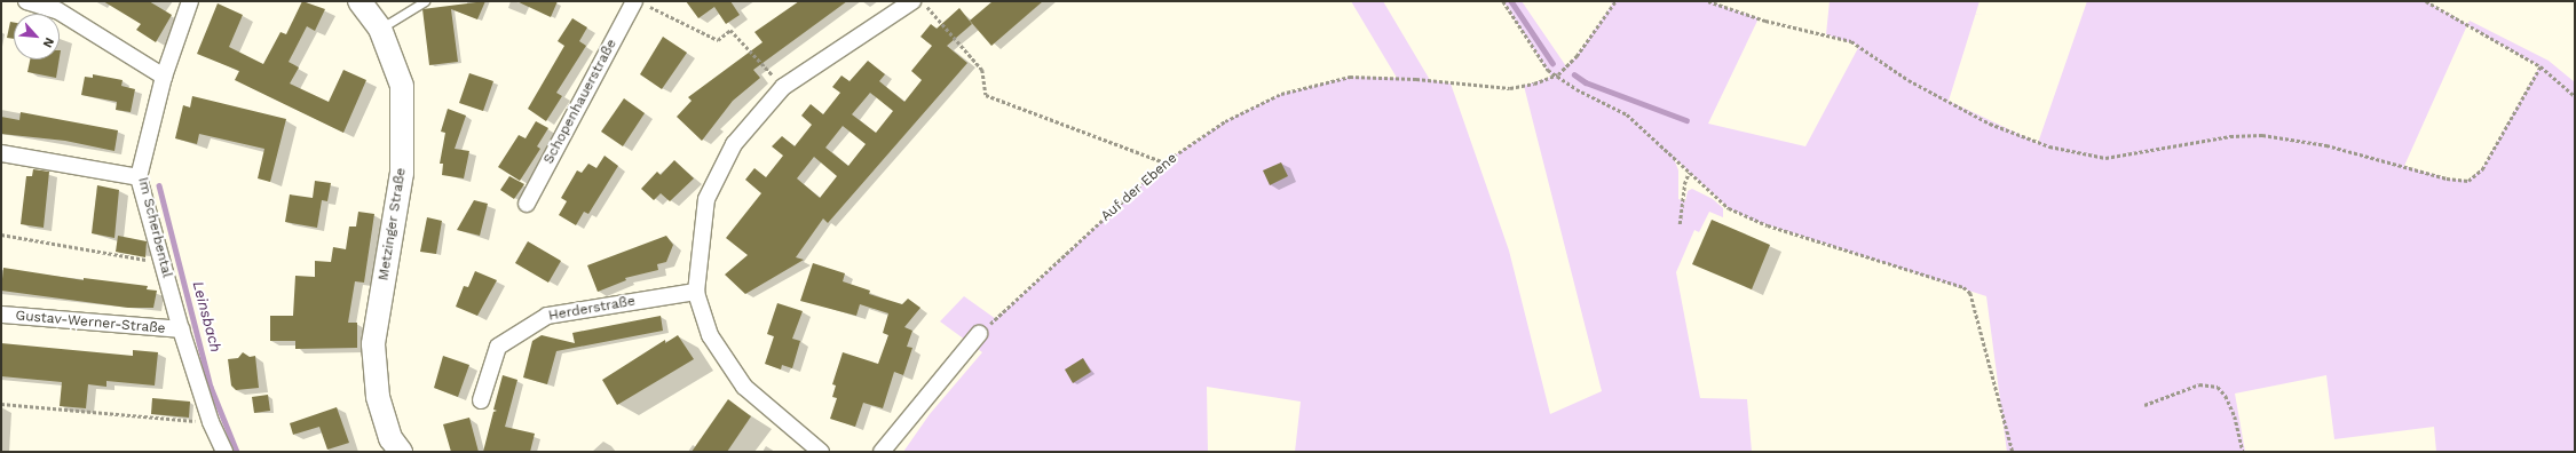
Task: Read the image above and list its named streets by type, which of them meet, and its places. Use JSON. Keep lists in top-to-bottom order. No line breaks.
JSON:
{"streets":{"main road":["Metzinger Straße"],"street":["Schopenhauerstraße","Im Scherbental","Herderstraße","Gustav-Werner-Straße"],"path":["Auf der Ebene"]},"crossings":[["Im Scherbental","Gustav-Werner-Straße"]],"water":["Leinsbach"],"north":"bottom right"}
